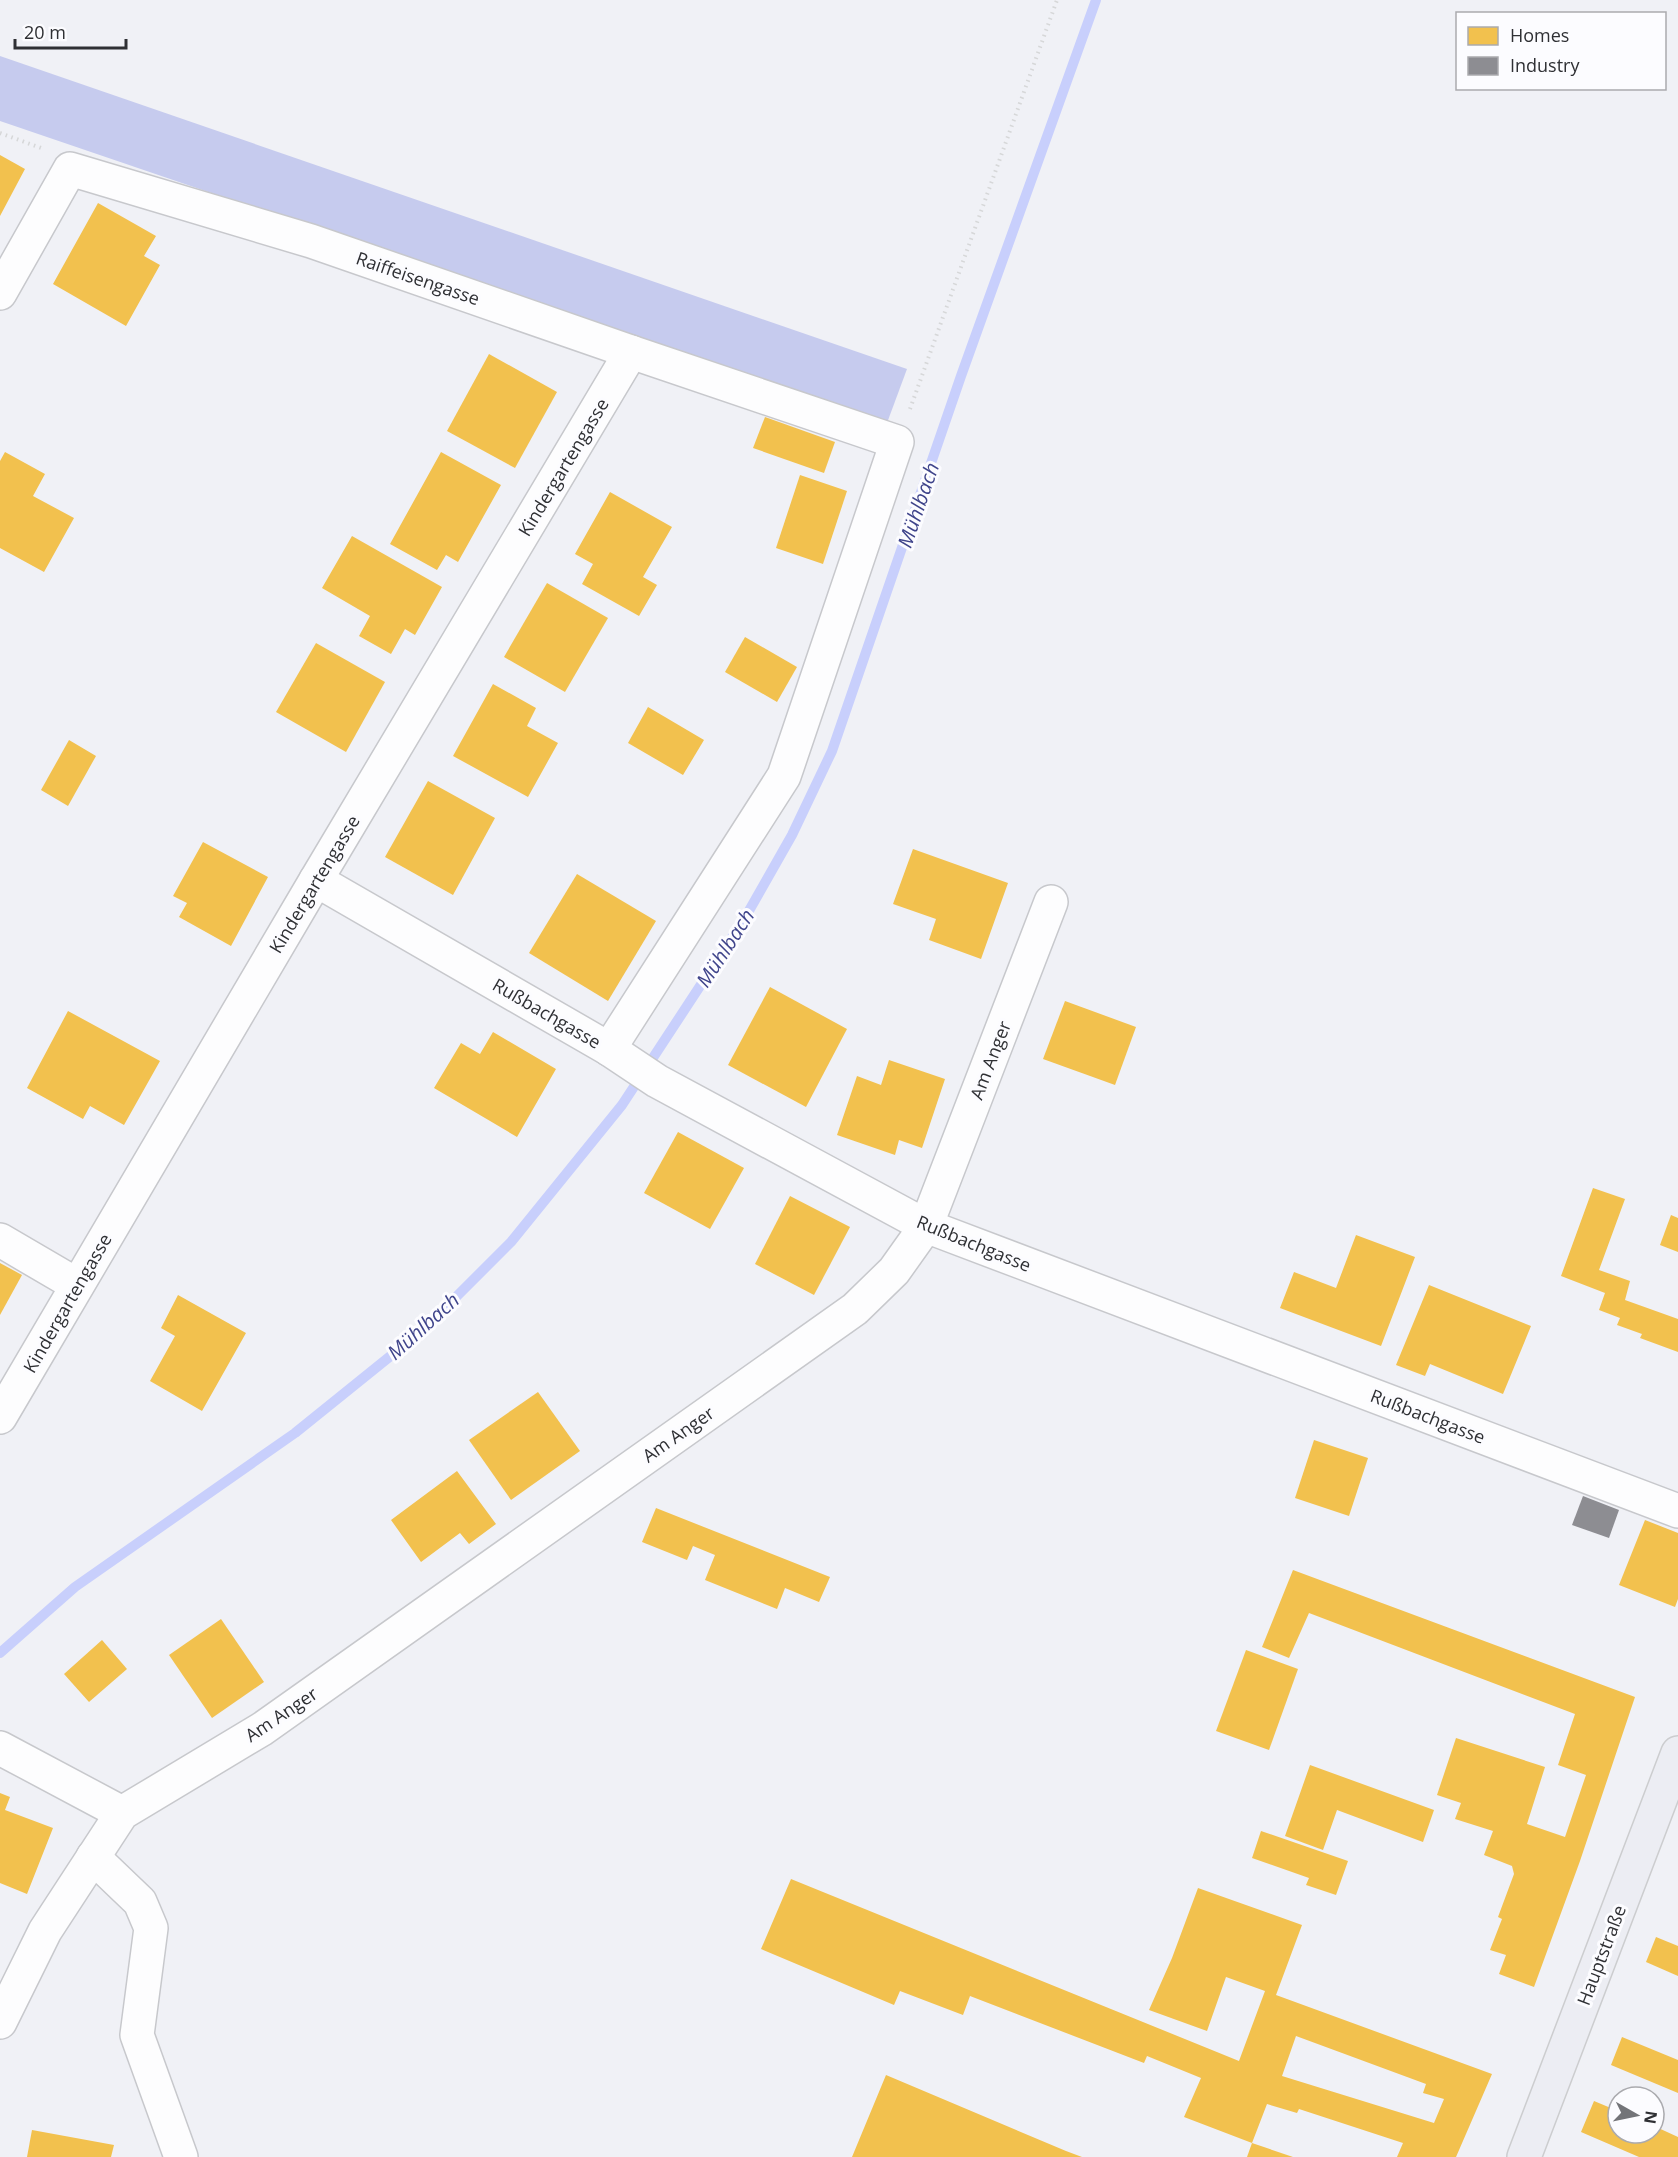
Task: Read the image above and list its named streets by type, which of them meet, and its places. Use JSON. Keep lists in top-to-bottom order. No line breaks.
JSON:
{"streets":{"main road":["Hauptstraße"],"street":["Raiffeisengasse","Kindergartengasse","Rußbachgasse","Am Anger"]},"crossings":[["Raiffeisengasse","Kindergartengasse"],["Kindergartengasse","Rußbachgasse"],["Rußbachgasse","Am Anger"]],"water":["Mühlbach"],"legend":["Homes","Industry"],"scale_bar":"20 m","north":"right"}
